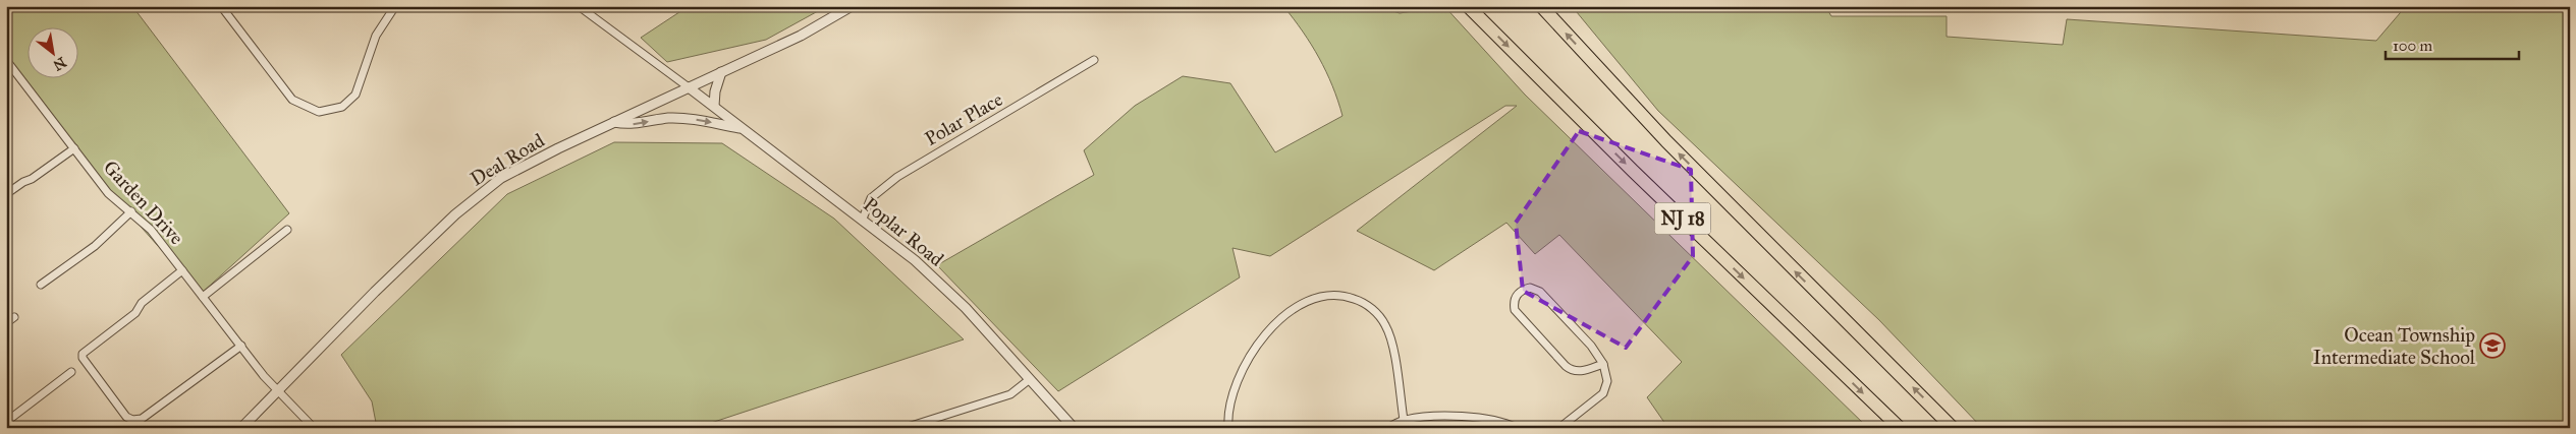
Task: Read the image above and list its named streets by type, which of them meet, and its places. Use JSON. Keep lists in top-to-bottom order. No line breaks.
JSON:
{"streets":{"highway":["NJ 18"],"street":["Polar Place","Deal Road","Garden Drive","Poplar Road"]},"crossings":[["Polar Place","Poplar Road"],["Deal Road","Garden Drive"],["Deal Road","Poplar Road"]],"places":{"school or university":["Ocean Township Intermediate School"]},"scale_bar":"100 m","north":"bottom right"}
